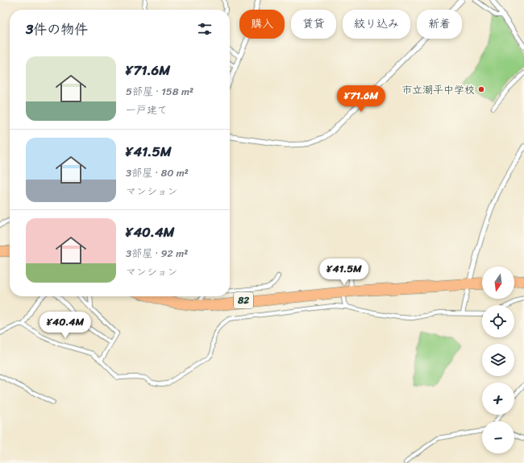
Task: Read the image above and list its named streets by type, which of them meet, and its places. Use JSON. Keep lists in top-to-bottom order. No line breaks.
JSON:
{"streets":{"main road":["82"]},"places":["市立潮平中学校"],"north":"bottom","page":{"chip":["購入","賃貸","絞り込み","新着"],"heading":"3件の物件","list":[{"name":"¥71.6M","note":"5部屋 · 158 m² · 一戸建て"},{"name":"¥41.5M","note":"3部屋 · 80 m² · マンション"},{"name":"¥40.4M","note":"3部屋 · 92 m² · マンション"}],"price":["¥71.6M","¥41.5M","¥40.4M"],"map_buttons":["+","−"]}}
